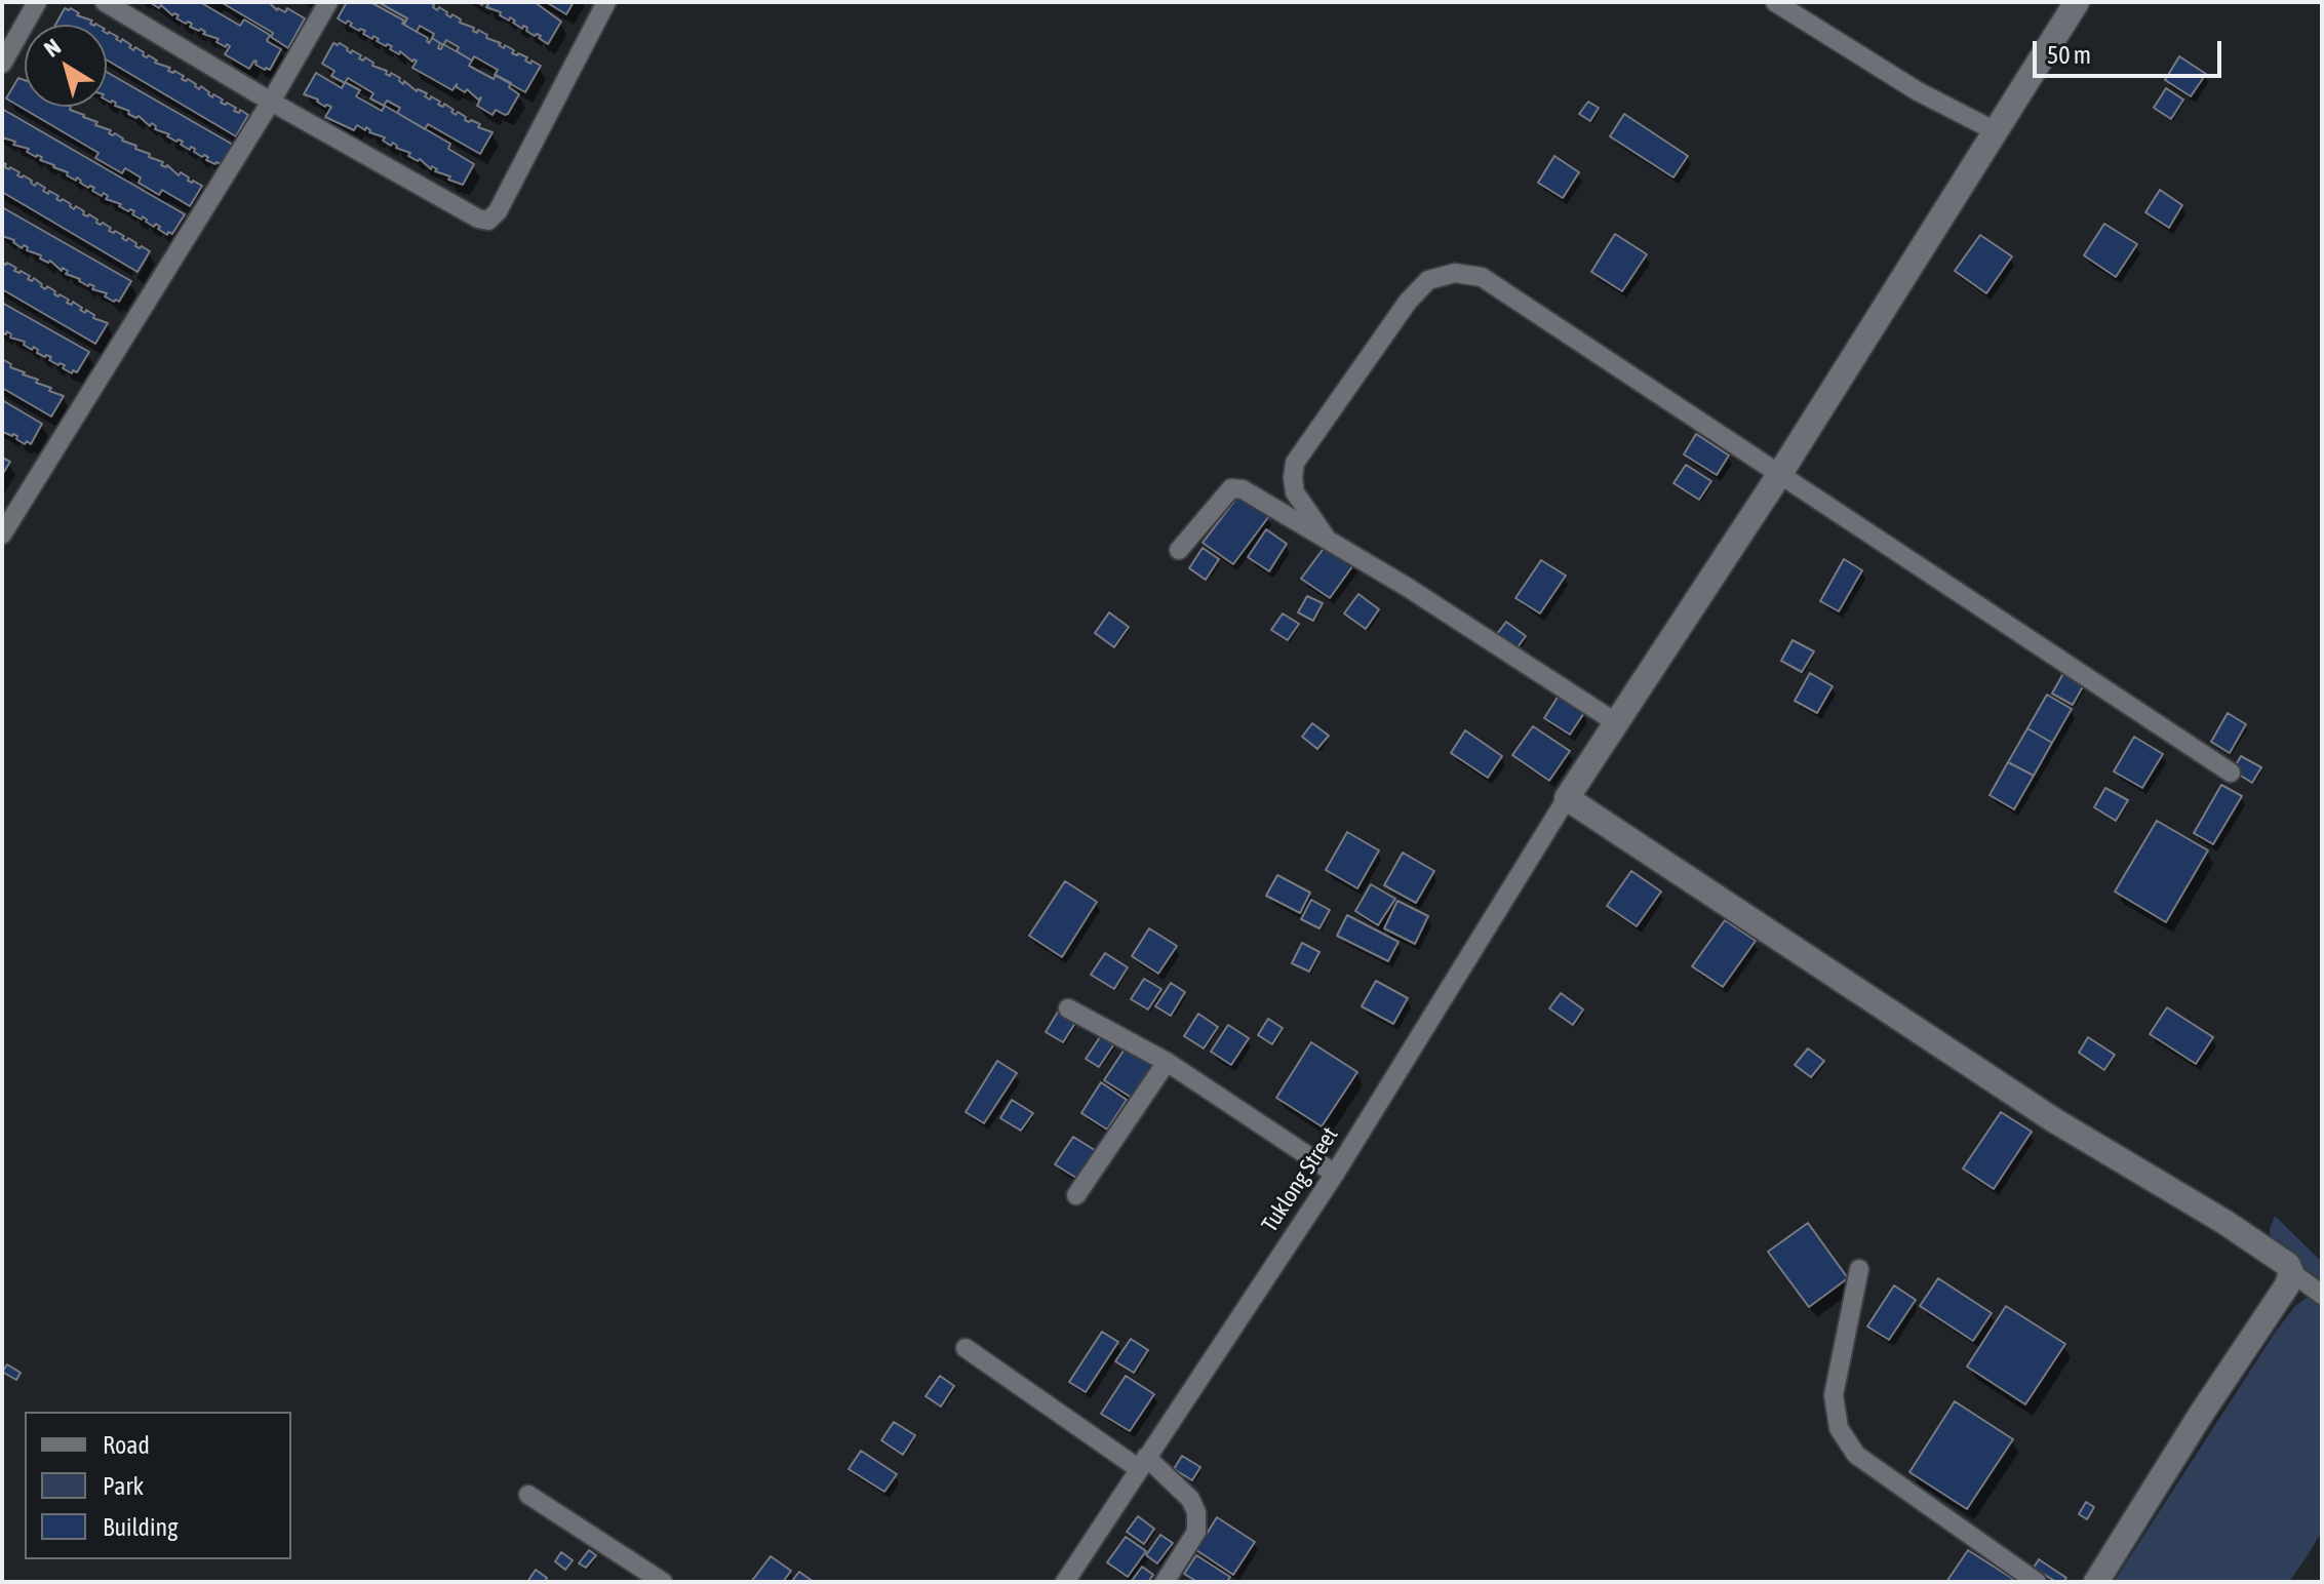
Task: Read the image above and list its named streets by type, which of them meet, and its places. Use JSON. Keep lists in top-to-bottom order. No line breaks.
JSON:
{"streets":{"street":["Tuklong Street"]},"legend":["Road","Park","Building"],"scale_bar":"50 m","north":"top left"}
